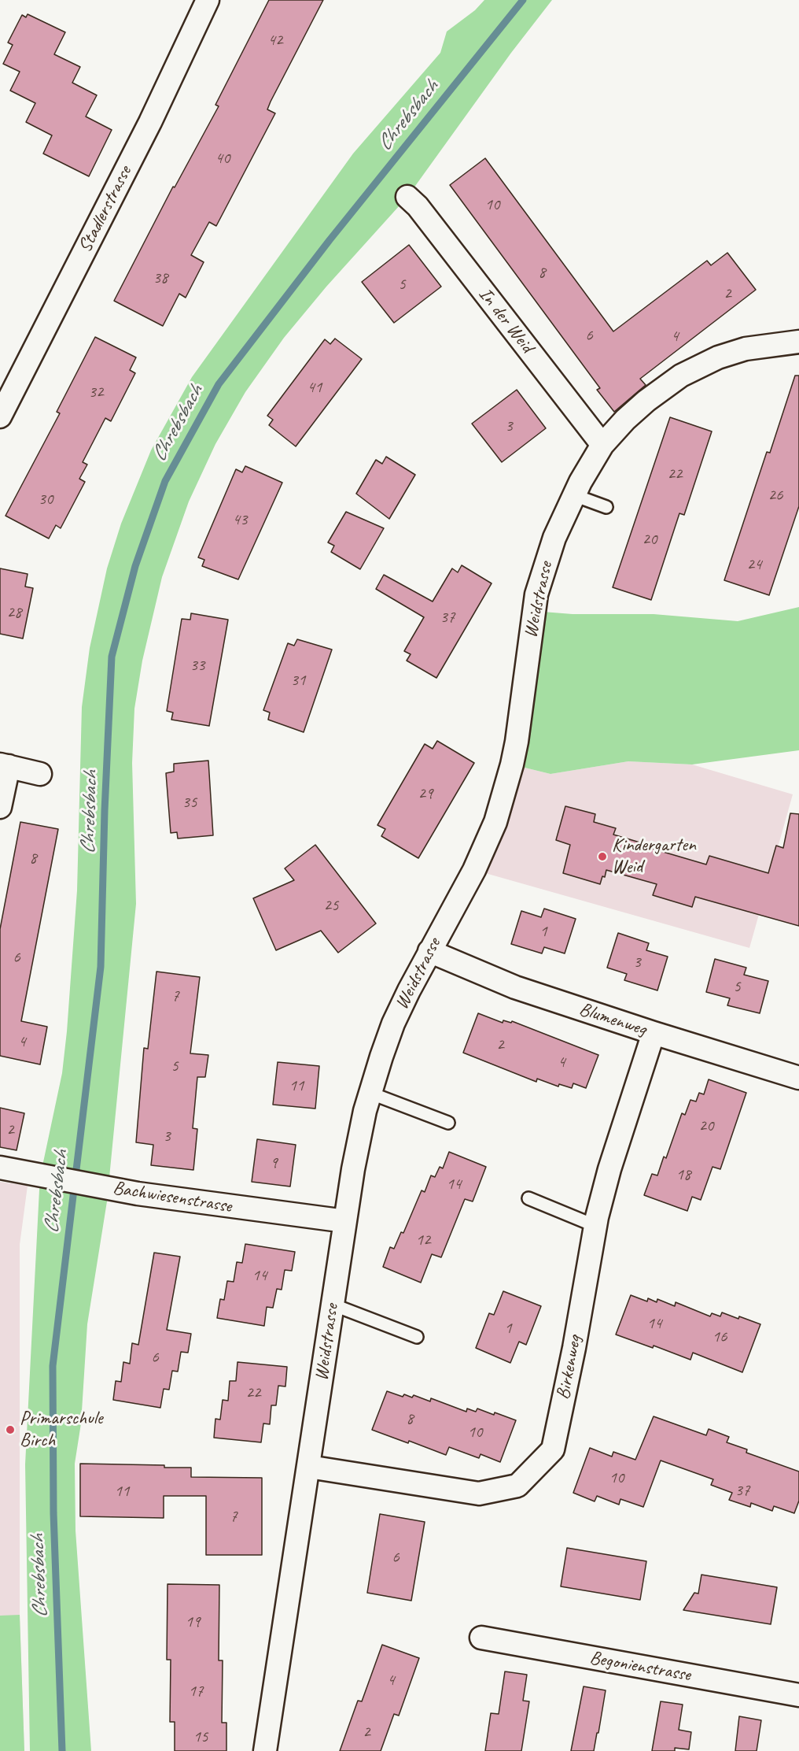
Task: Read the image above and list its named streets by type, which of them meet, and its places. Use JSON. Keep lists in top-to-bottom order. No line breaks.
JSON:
{"streets":{"street":["Stadlerstrasse","In der Weid","Weidstrasse","Blumenweg","Bachwiesenstrasse","Birkenweg","Begonienstrasse"]},"crossings":[["In der Weid","Weidstrasse"],["Weidstrasse","Blumenweg"],["Weidstrasse","Bachwiesenstrasse"],["Weidstrasse","Birkenweg"],["Blumenweg","Birkenweg"]],"water":["Chrebsbach"],"places":["Kindergarten Weid","Primarschule Birch"],"house_numbers":["42","40","10","8","38","5","2","6","4","41","32","3","22","26","30","43","20","24","28","37","33","31","29","35","8","25","1","6","3","5","7","4","2","4","5","11","20","2","3","9","18","14","12","14","14","1","16","6","22","8","10","10","37","11","7","6","19","4","17","2","15"]}
